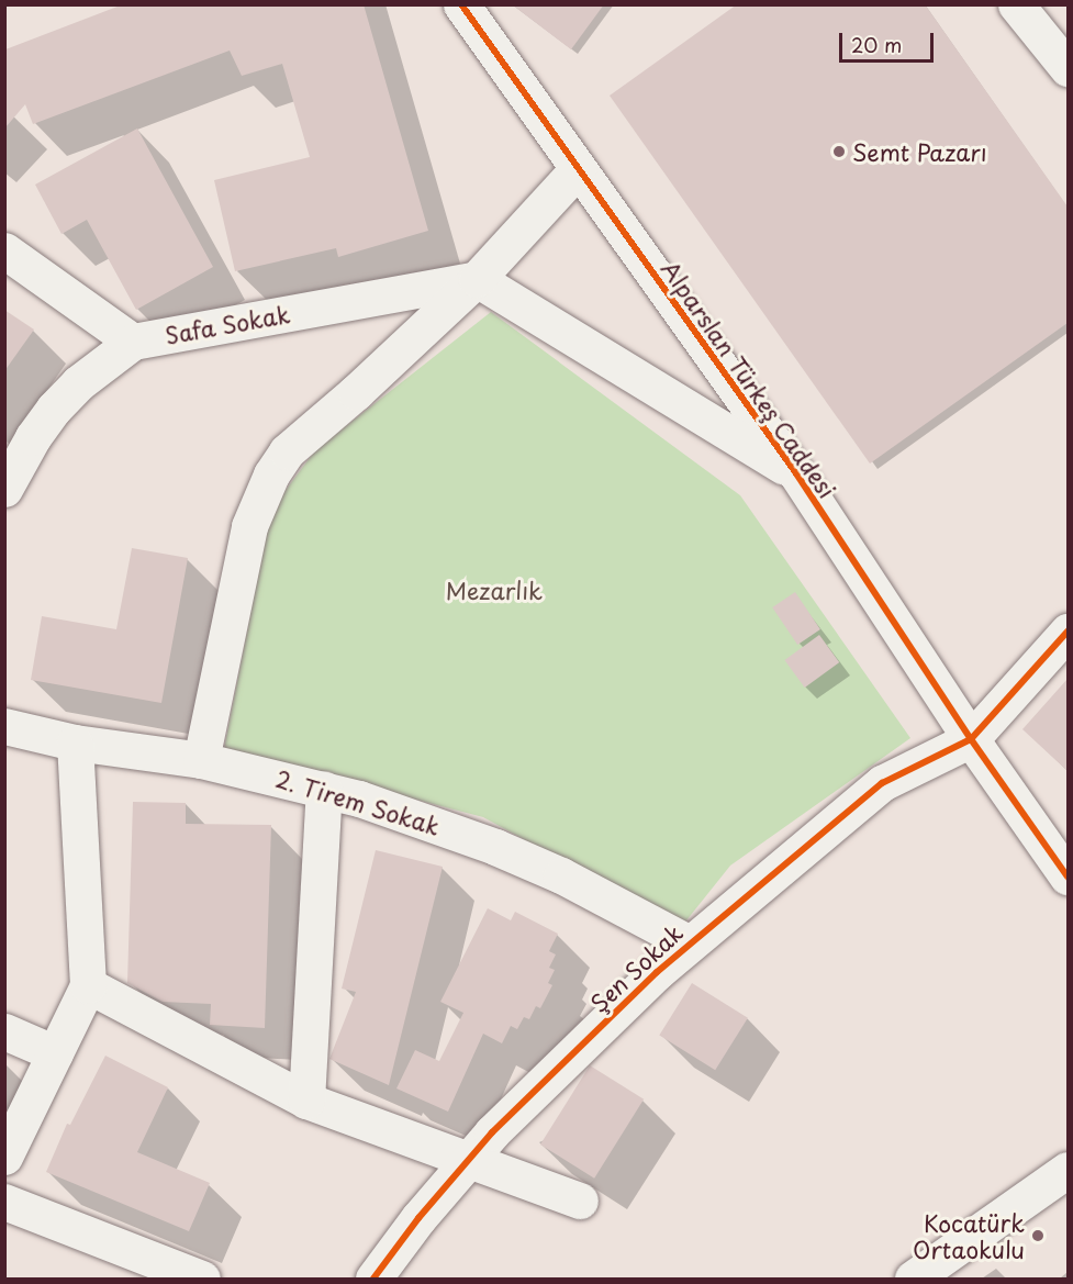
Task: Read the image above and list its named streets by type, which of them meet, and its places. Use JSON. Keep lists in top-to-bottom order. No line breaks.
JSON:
{"streets":{"street":["Safa Sokak","Alparslan Türkeş Caddesi","2. Tirem Sokak","Şen Sokak"]},"crossings":[["Alparslan Türkeş Caddesi","Şen Sokak"],["2. Tirem Sokak","Şen Sokak"]],"parks":["Mezarlık"],"places":["Semt Pazarı","Kocatürk Ortaokulu"],"scale_bar":"20 m"}
